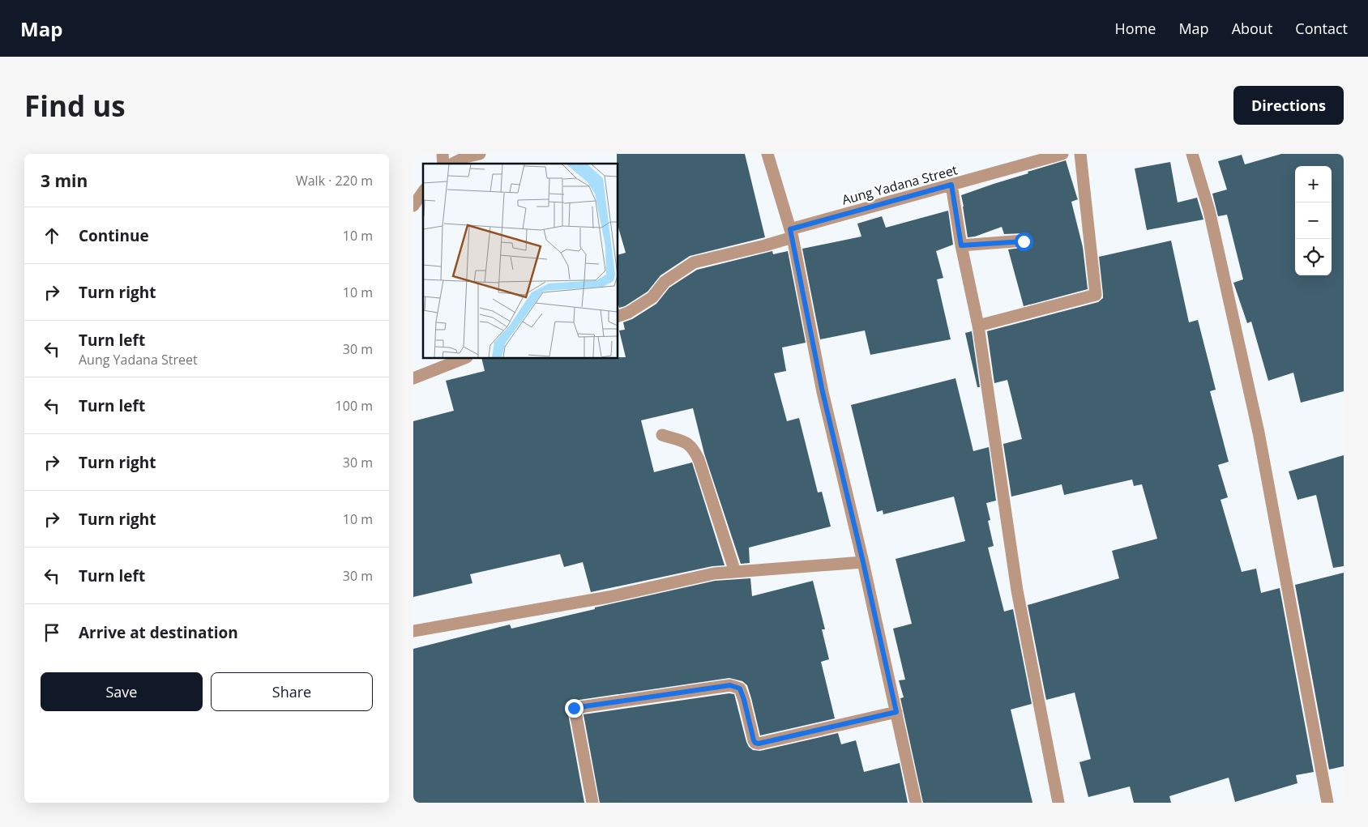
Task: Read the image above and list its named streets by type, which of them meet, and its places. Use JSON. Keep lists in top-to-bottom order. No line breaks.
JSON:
{"streets":{"street":["Aung Yadana Street"]},"page":{"header":"Map","nav":["Home","Map","About","Contact"],"buttons":["Directions",["Save","Share"]],"title":"Find us","heading":["3 min","Walk · 220 m"],"map_buttons":["+","−"],"list":[["Continue","10 m"],["Turn right","10 m"],["Turn left","Aung Yadana Street","30 m"],["Turn left","100 m"],["Turn right","30 m"],["Turn right","10 m"],["Turn left","30 m"],"Arrive at destination"]}}
